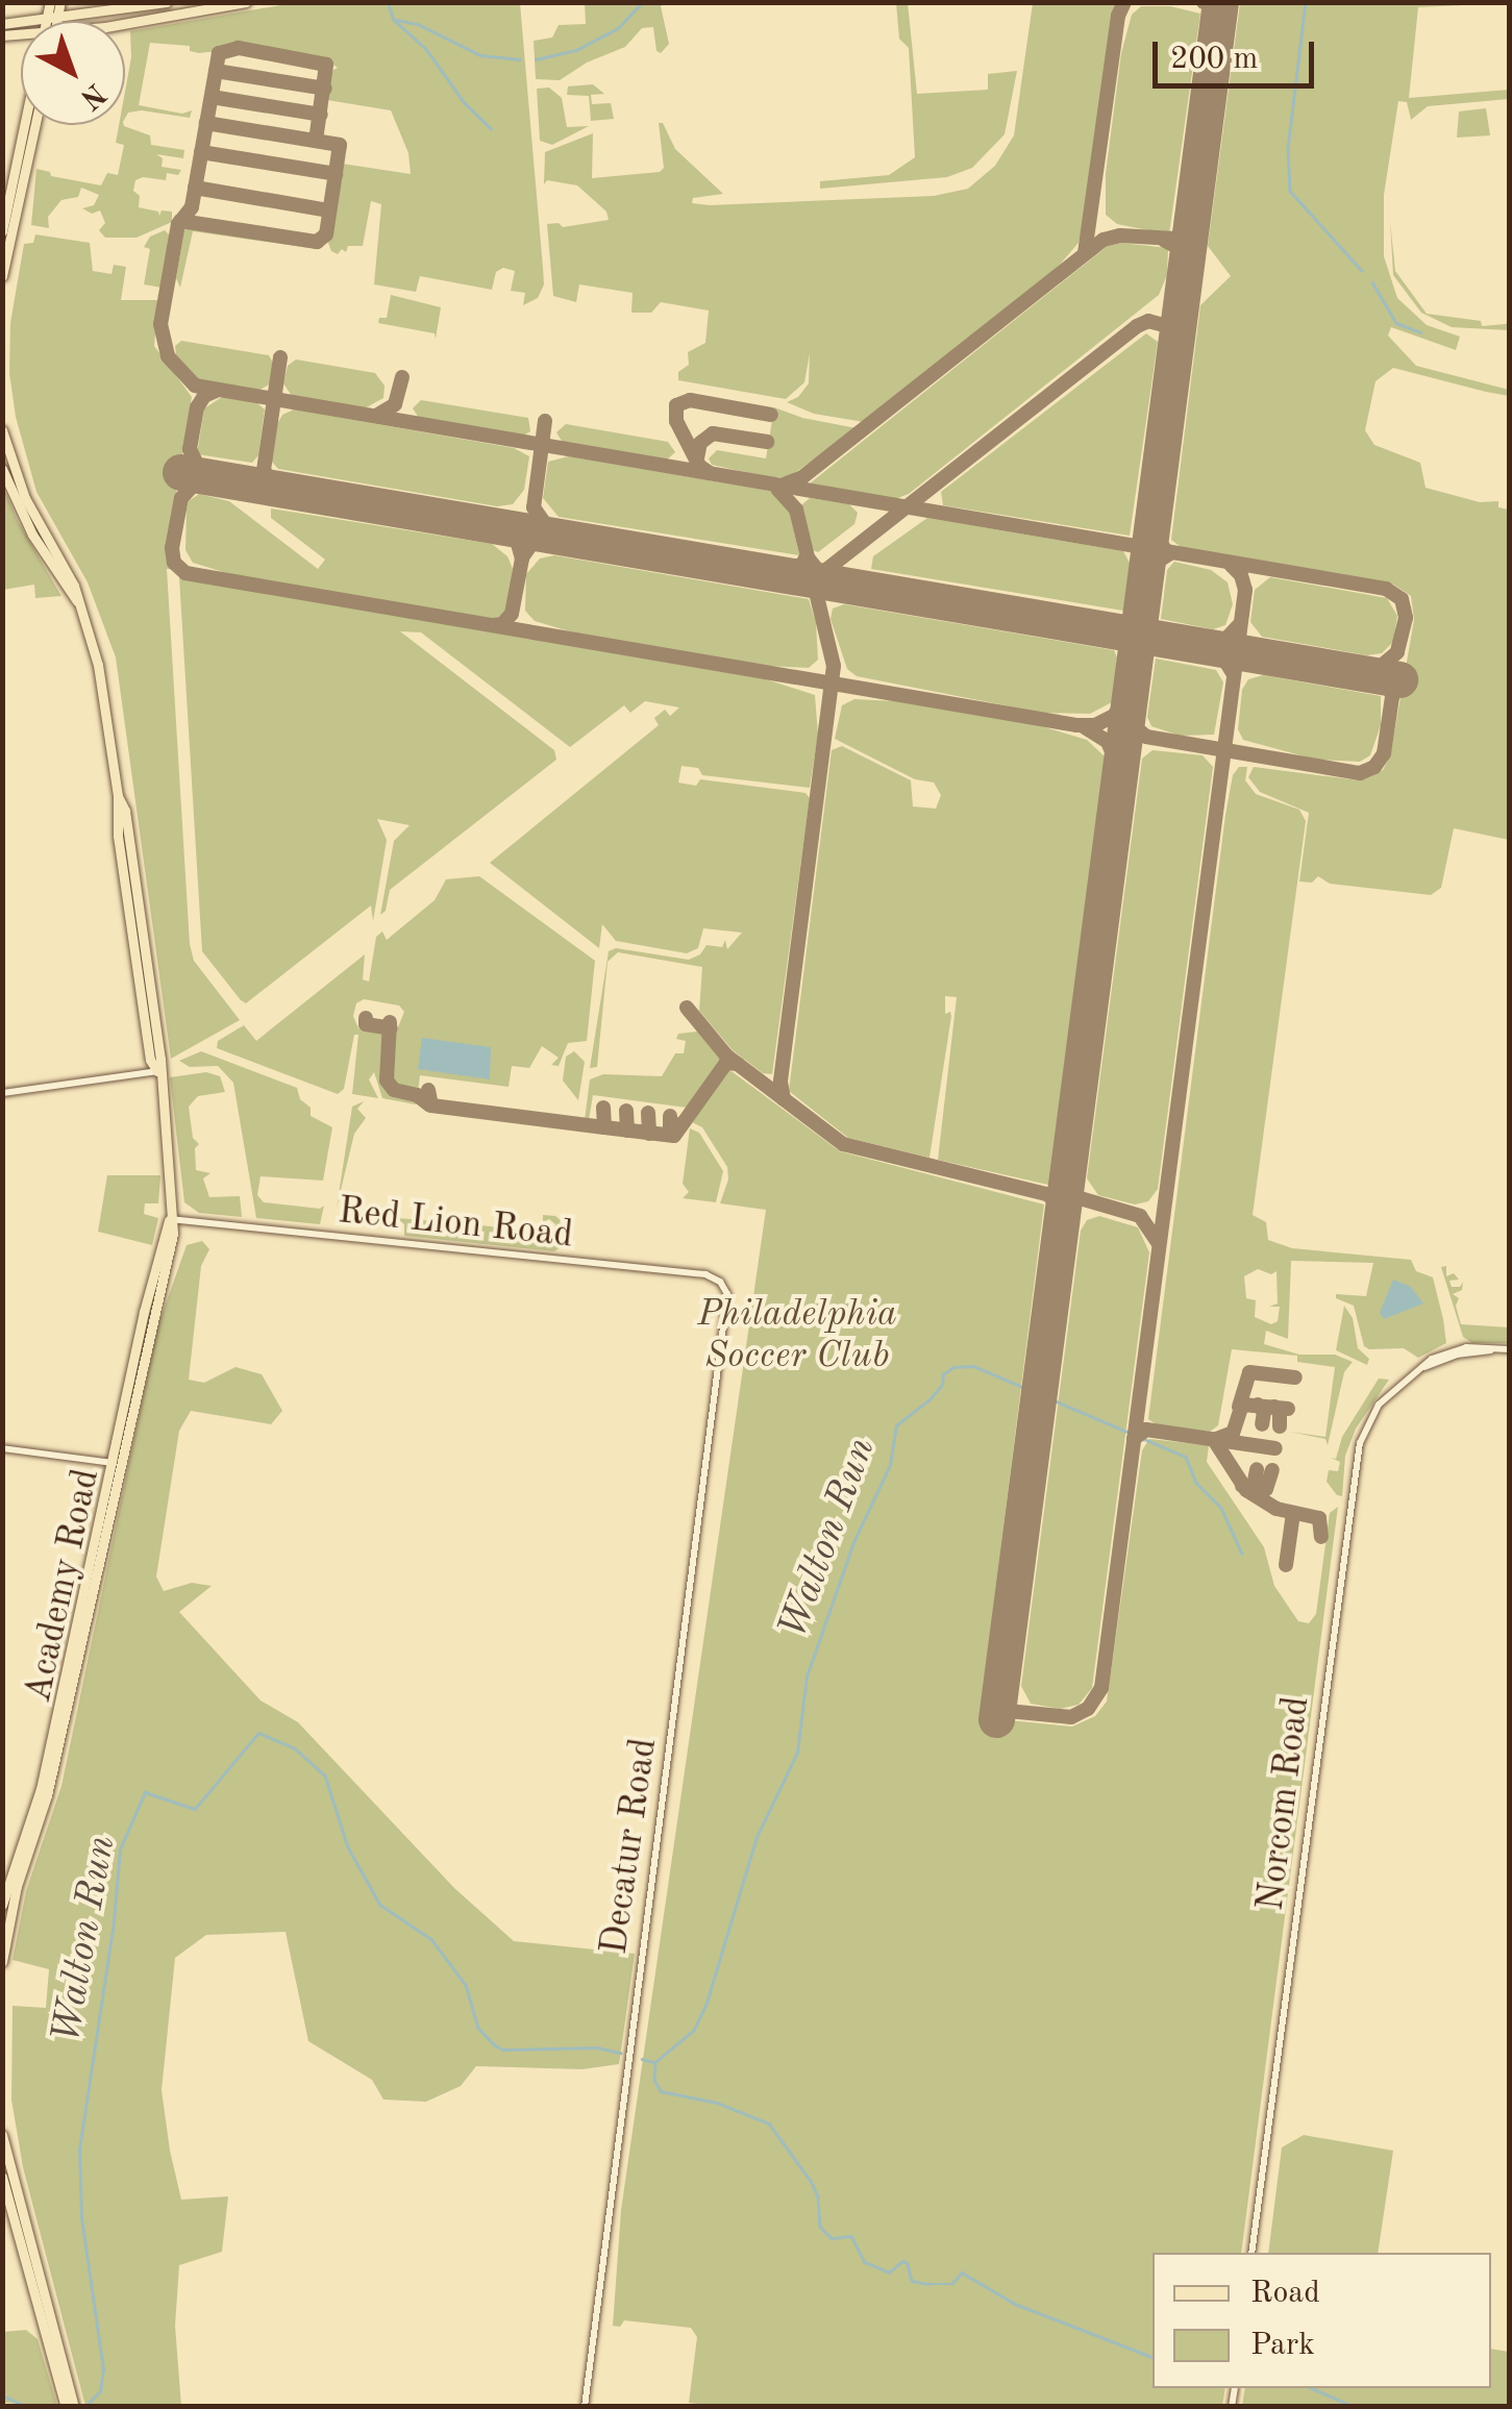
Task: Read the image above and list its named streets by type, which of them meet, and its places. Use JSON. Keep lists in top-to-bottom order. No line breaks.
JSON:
{"streets":{"main road":["Academy Road"],"street":["Red Lion Road","Norcom Road","Decatur Road"]},"crossings":[["Red Lion Road","Academy Road"],["Red Lion Road","Decatur Road"]],"water":["Walton Run"],"parks":["Philadelphia Soccer Club"],"legend":["Road","Park"],"scale_bar":"200 m","north":"bottom right"}
